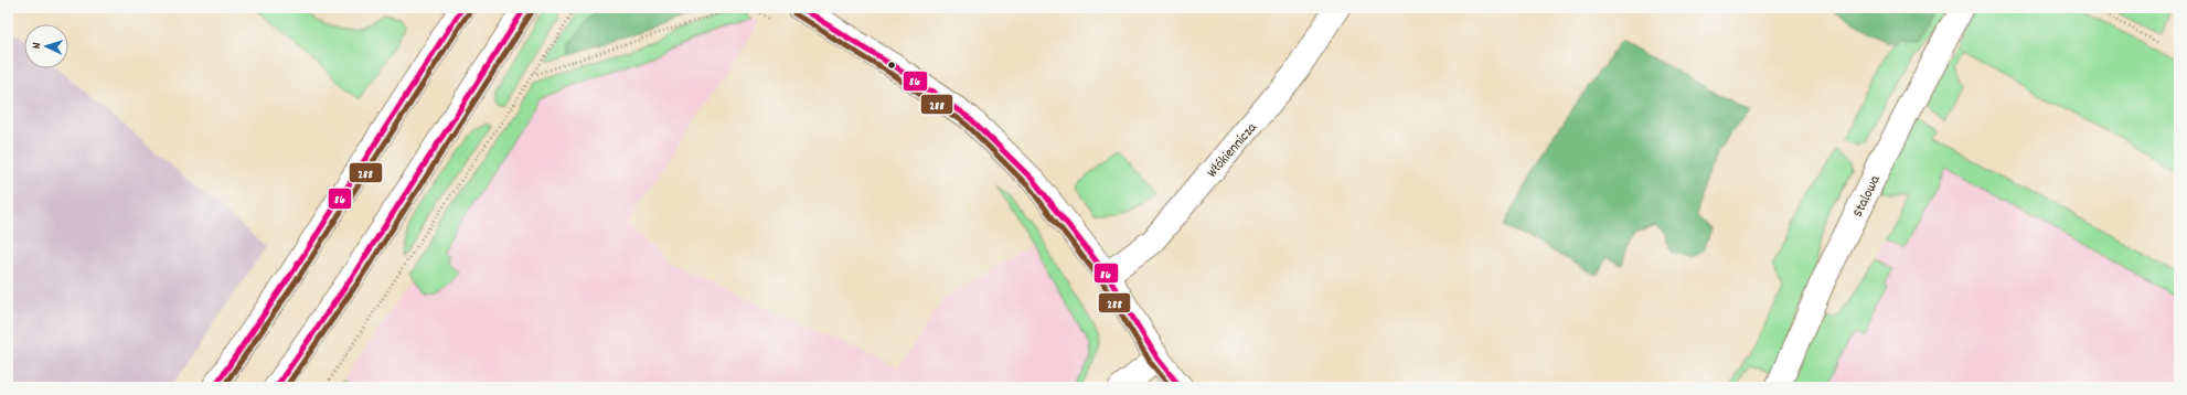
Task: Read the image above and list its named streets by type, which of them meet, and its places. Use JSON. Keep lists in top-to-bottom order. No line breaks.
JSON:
{"streets":{"street":["Włókiennicza","Stalowa"]},"lines":["transit line 86","transit line 288"],"north":"left"}
